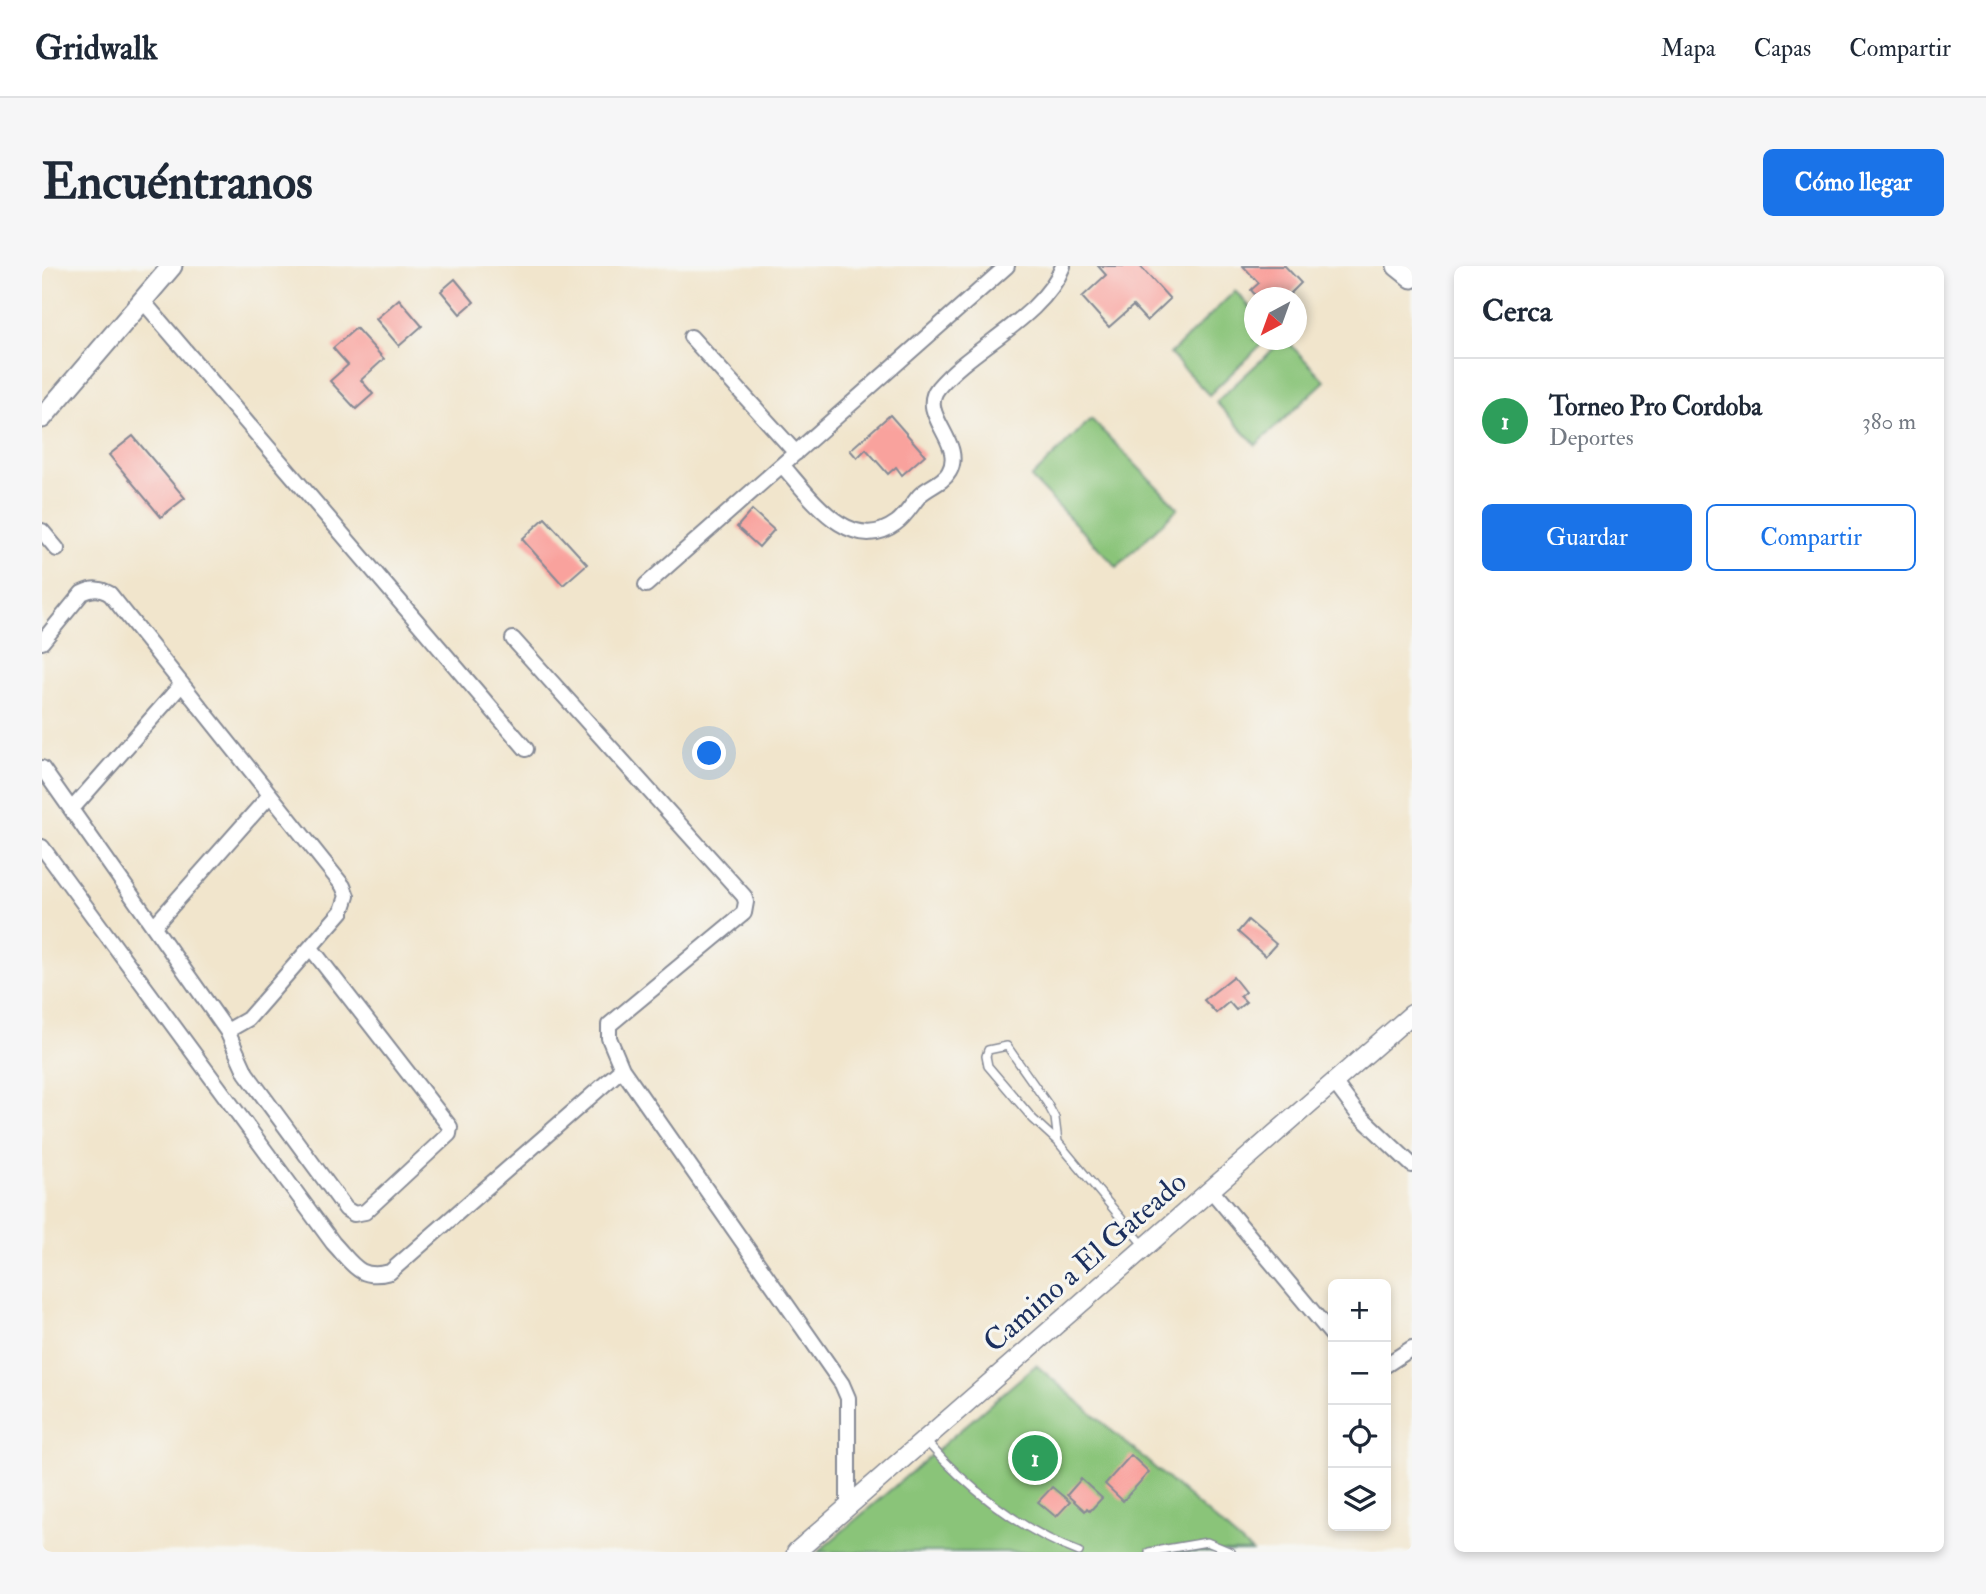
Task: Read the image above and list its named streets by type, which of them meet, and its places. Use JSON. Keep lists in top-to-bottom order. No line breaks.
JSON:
{"streets":{"street":["Camino a El Gateado"]},"north":"bottom left","page":{"header":"Gridwalk","nav":["Mapa","Capas","Compartir"],"buttons":["Cómo llegar",["Guardar","Compartir"]],"title":"Encuéntranos","heading":"Cerca","list":[{"mark":"1","name":"Torneo Pro Cordoba","note":"Deportes","value":"380 m"}],"map_buttons":["+","−"],"pins":"1"}}
